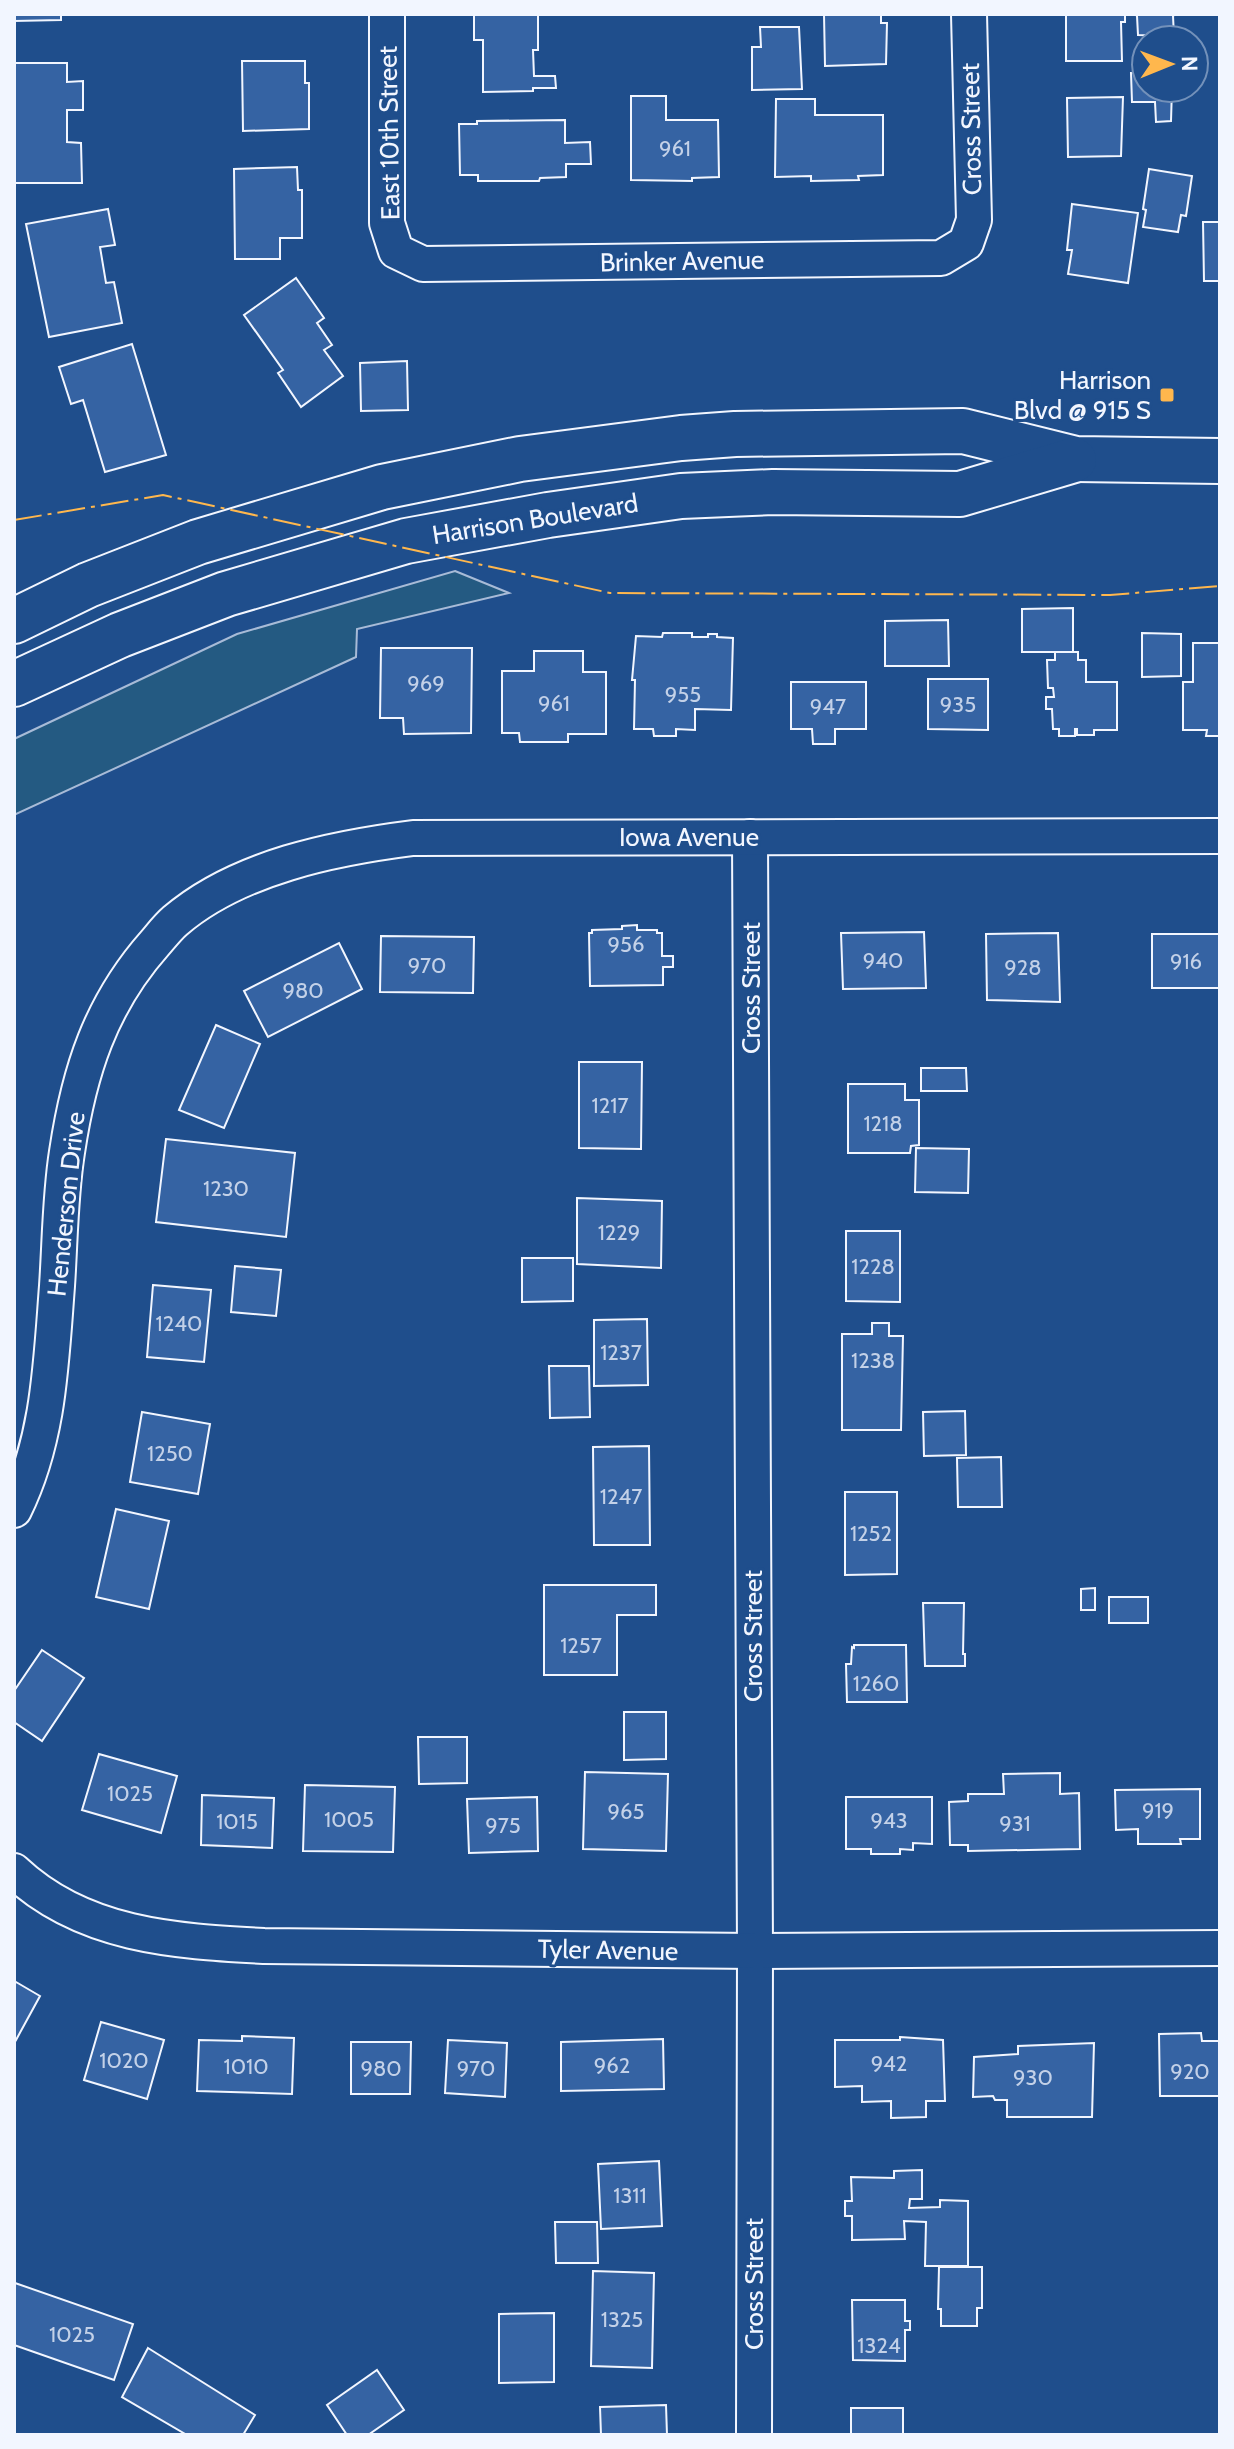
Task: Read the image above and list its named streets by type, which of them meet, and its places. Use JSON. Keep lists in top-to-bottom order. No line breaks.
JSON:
{"streets":{"main road":["Harrison Boulevard"],"street":["Cross Street","East 10th Street","Brinker Avenue","Iowa Avenue","Henderson Drive","Tyler Avenue"]},"crossings":[["Cross Street","Brinker Avenue"],["Cross Street","Iowa Avenue"],["Cross Street","Tyler Avenue"],["East 10th Street","Brinker Avenue"],["Iowa Avenue","Henderson Drive"]],"places":{"transit":["Harrison Blvd @ 915 S"]},"house_numbers":["961","969","955","961","935","947","956","940","916","970","928","980","1217","1218","1230","1229","1228","1240","1237","1238","1250","1247","1252","1257","1260","1025","919","965","1005","943","1015","931","975","1020","942","962","1010","980","970","920","930","1311","1325","1025","1324"],"north":"right"}
